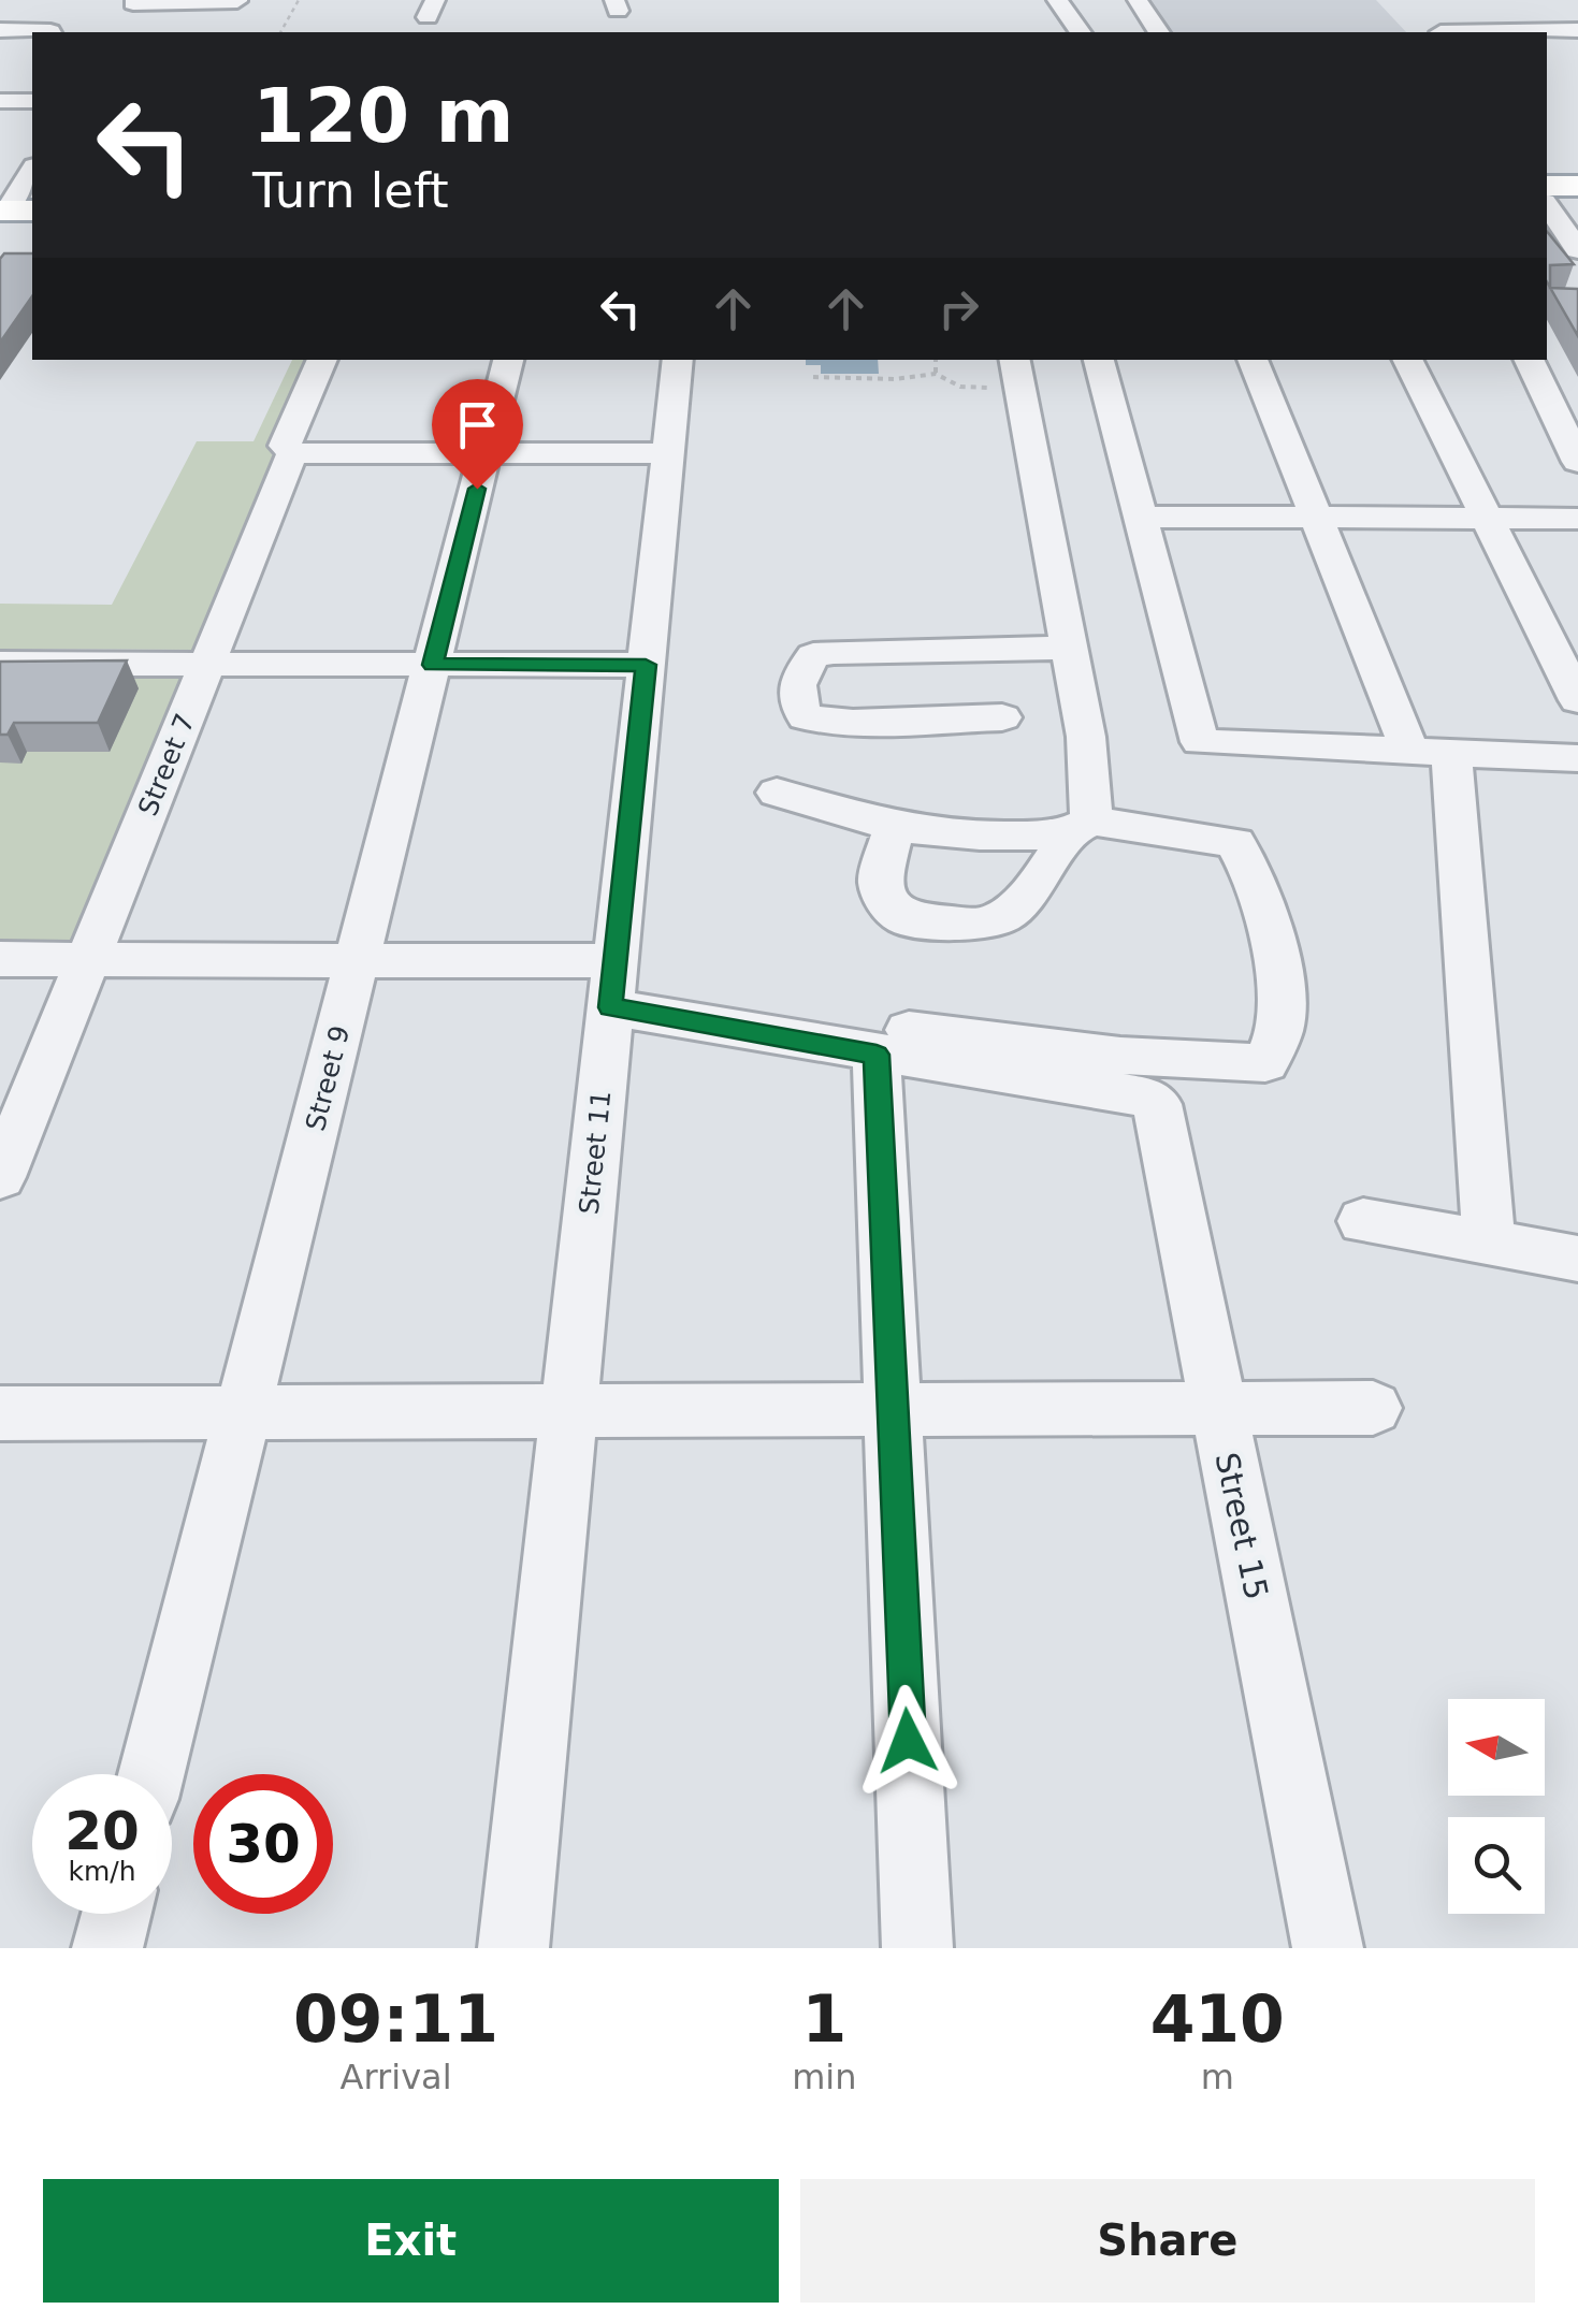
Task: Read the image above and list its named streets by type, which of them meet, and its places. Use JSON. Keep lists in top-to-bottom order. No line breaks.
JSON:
{"streets":{"street":["Street 7","Street 9","Street 11","Street 15"]},"north":"left","page":{"turn":["120 m","Turn left"],"speed":"20 km/h","limit":"30","eta":["09:11","Arrival","1","min","410","m"],"buttons":["Exit","Share"]}}
